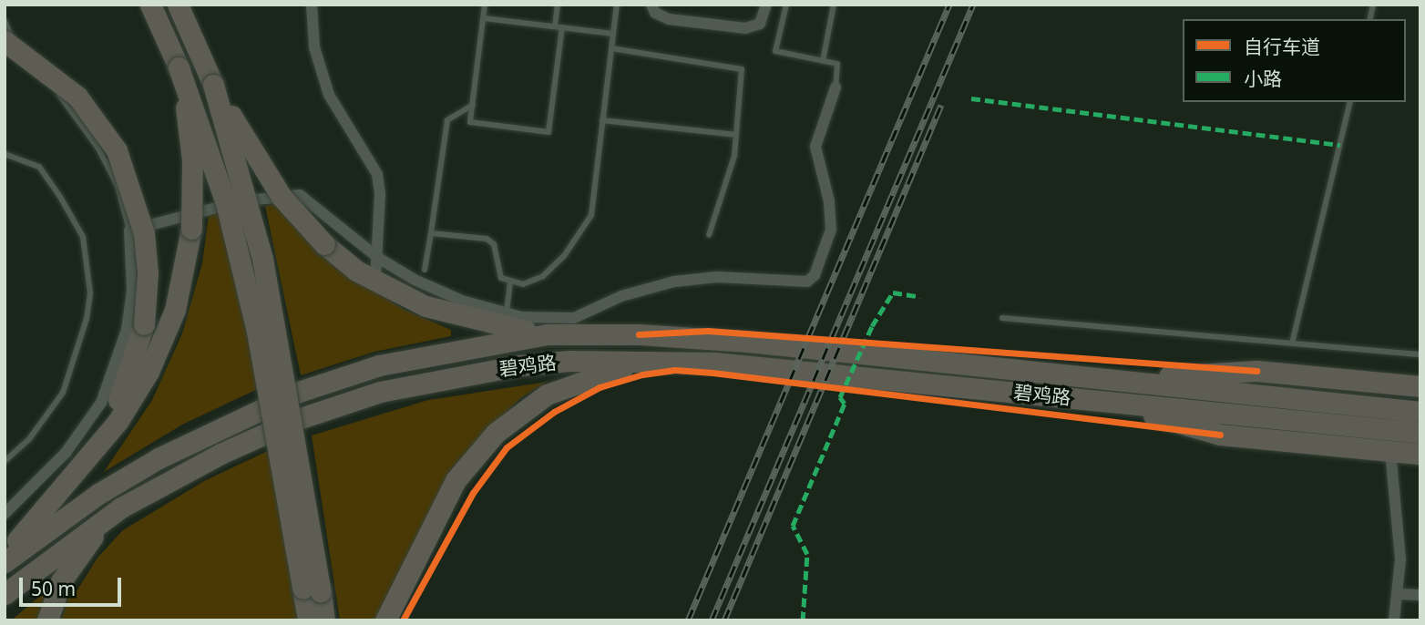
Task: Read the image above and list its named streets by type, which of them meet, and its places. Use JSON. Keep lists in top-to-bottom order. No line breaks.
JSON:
{"streets":{"highway":["碧鸡路"]},"legend":["自行车道","小路"],"scale_bar":"50 m"}
